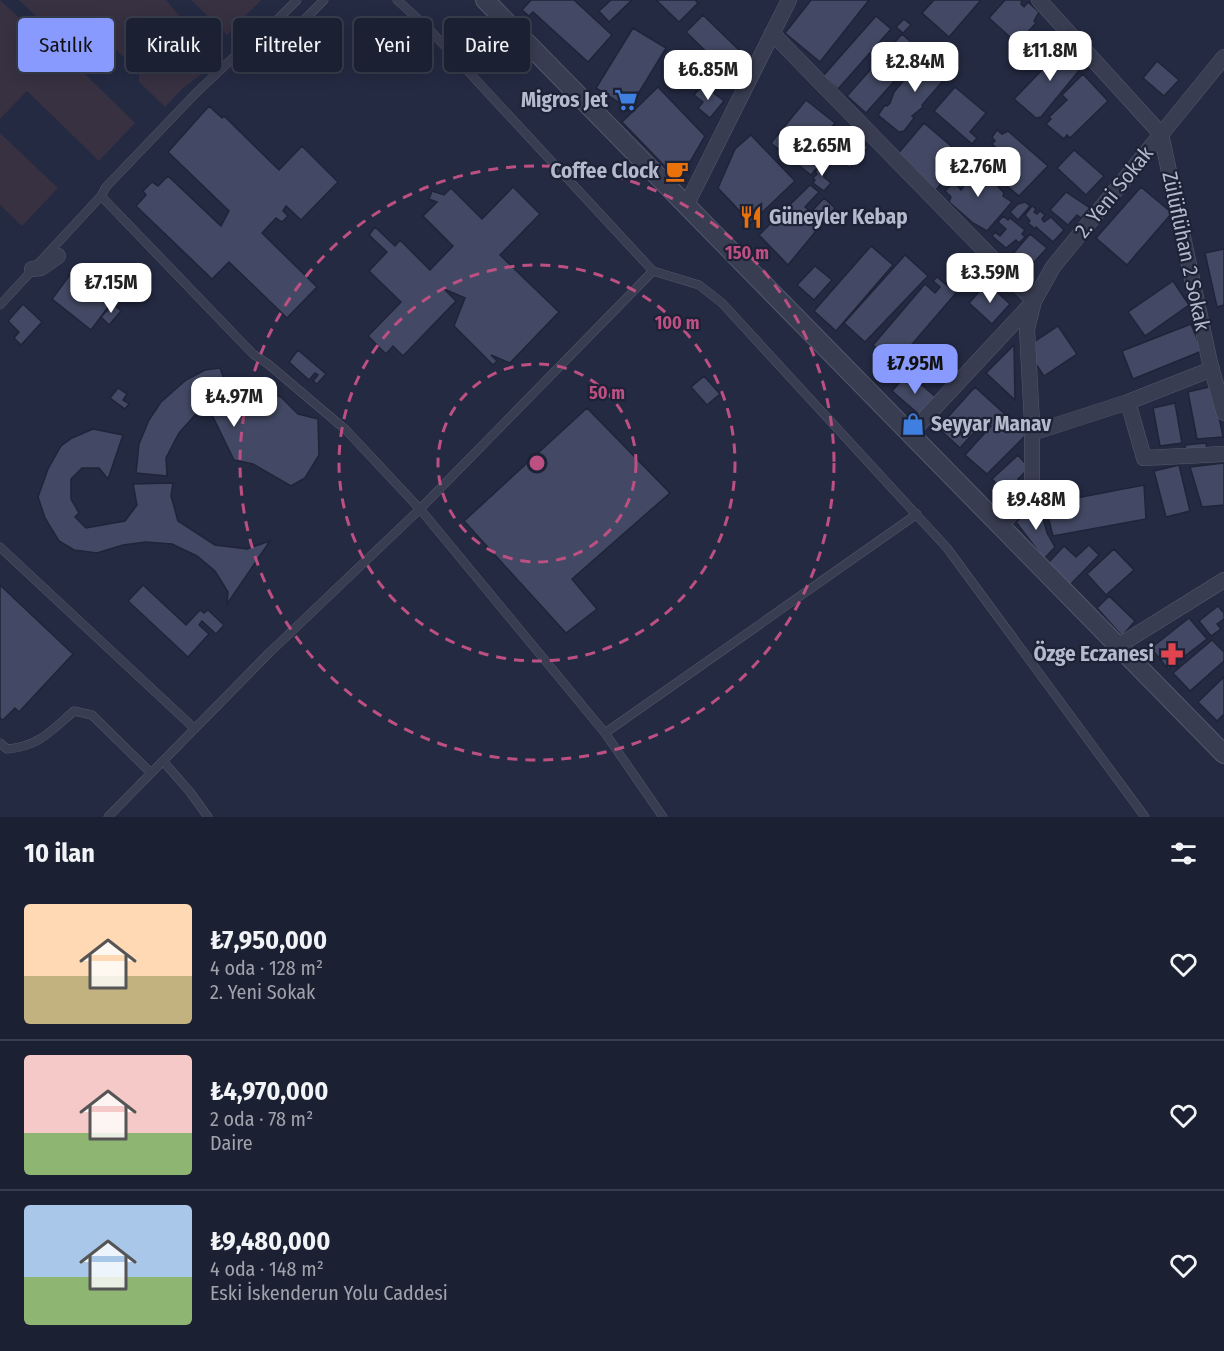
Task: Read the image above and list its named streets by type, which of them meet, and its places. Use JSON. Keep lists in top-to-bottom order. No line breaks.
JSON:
{"streets":{"street":["2. Yeni Sokak","Zülüflühan 2 Sokak"]},"crossings":[["2. Yeni Sokak","Zülüflühan 2 Sokak"]],"places":{"supermarket":["Migros Jet"],"cafe":["Coffee Clock"],"restaurant":["Güneyler Kebap"],"shop":["Seyyar Manav"],"pharmacy":["Özge Eczanesi"]},"page":{"chip":["Satılık","Kiralık","Filtreler","Yeni","Daire"],"price":["₺11.8M","₺2.84M","₺6.85M","₺2.65M","₺2.76M","₺3.59M","₺7.15M","₺7.95M","₺4.97M","₺9.48M"],"heading":"10 ilan","list":[{"name":"₺7,950,000","note":"4 oda · 128 m² · 2. Yeni Sokak"},{"name":"₺4,970,000","note":"2 oda · 78 m² · Daire"},{"name":"₺9,480,000","note":"4 oda · 148 m² · Eski İskenderun Yolu Caddesi"}]},"rings":["150 m","100 m","50 m"]}
